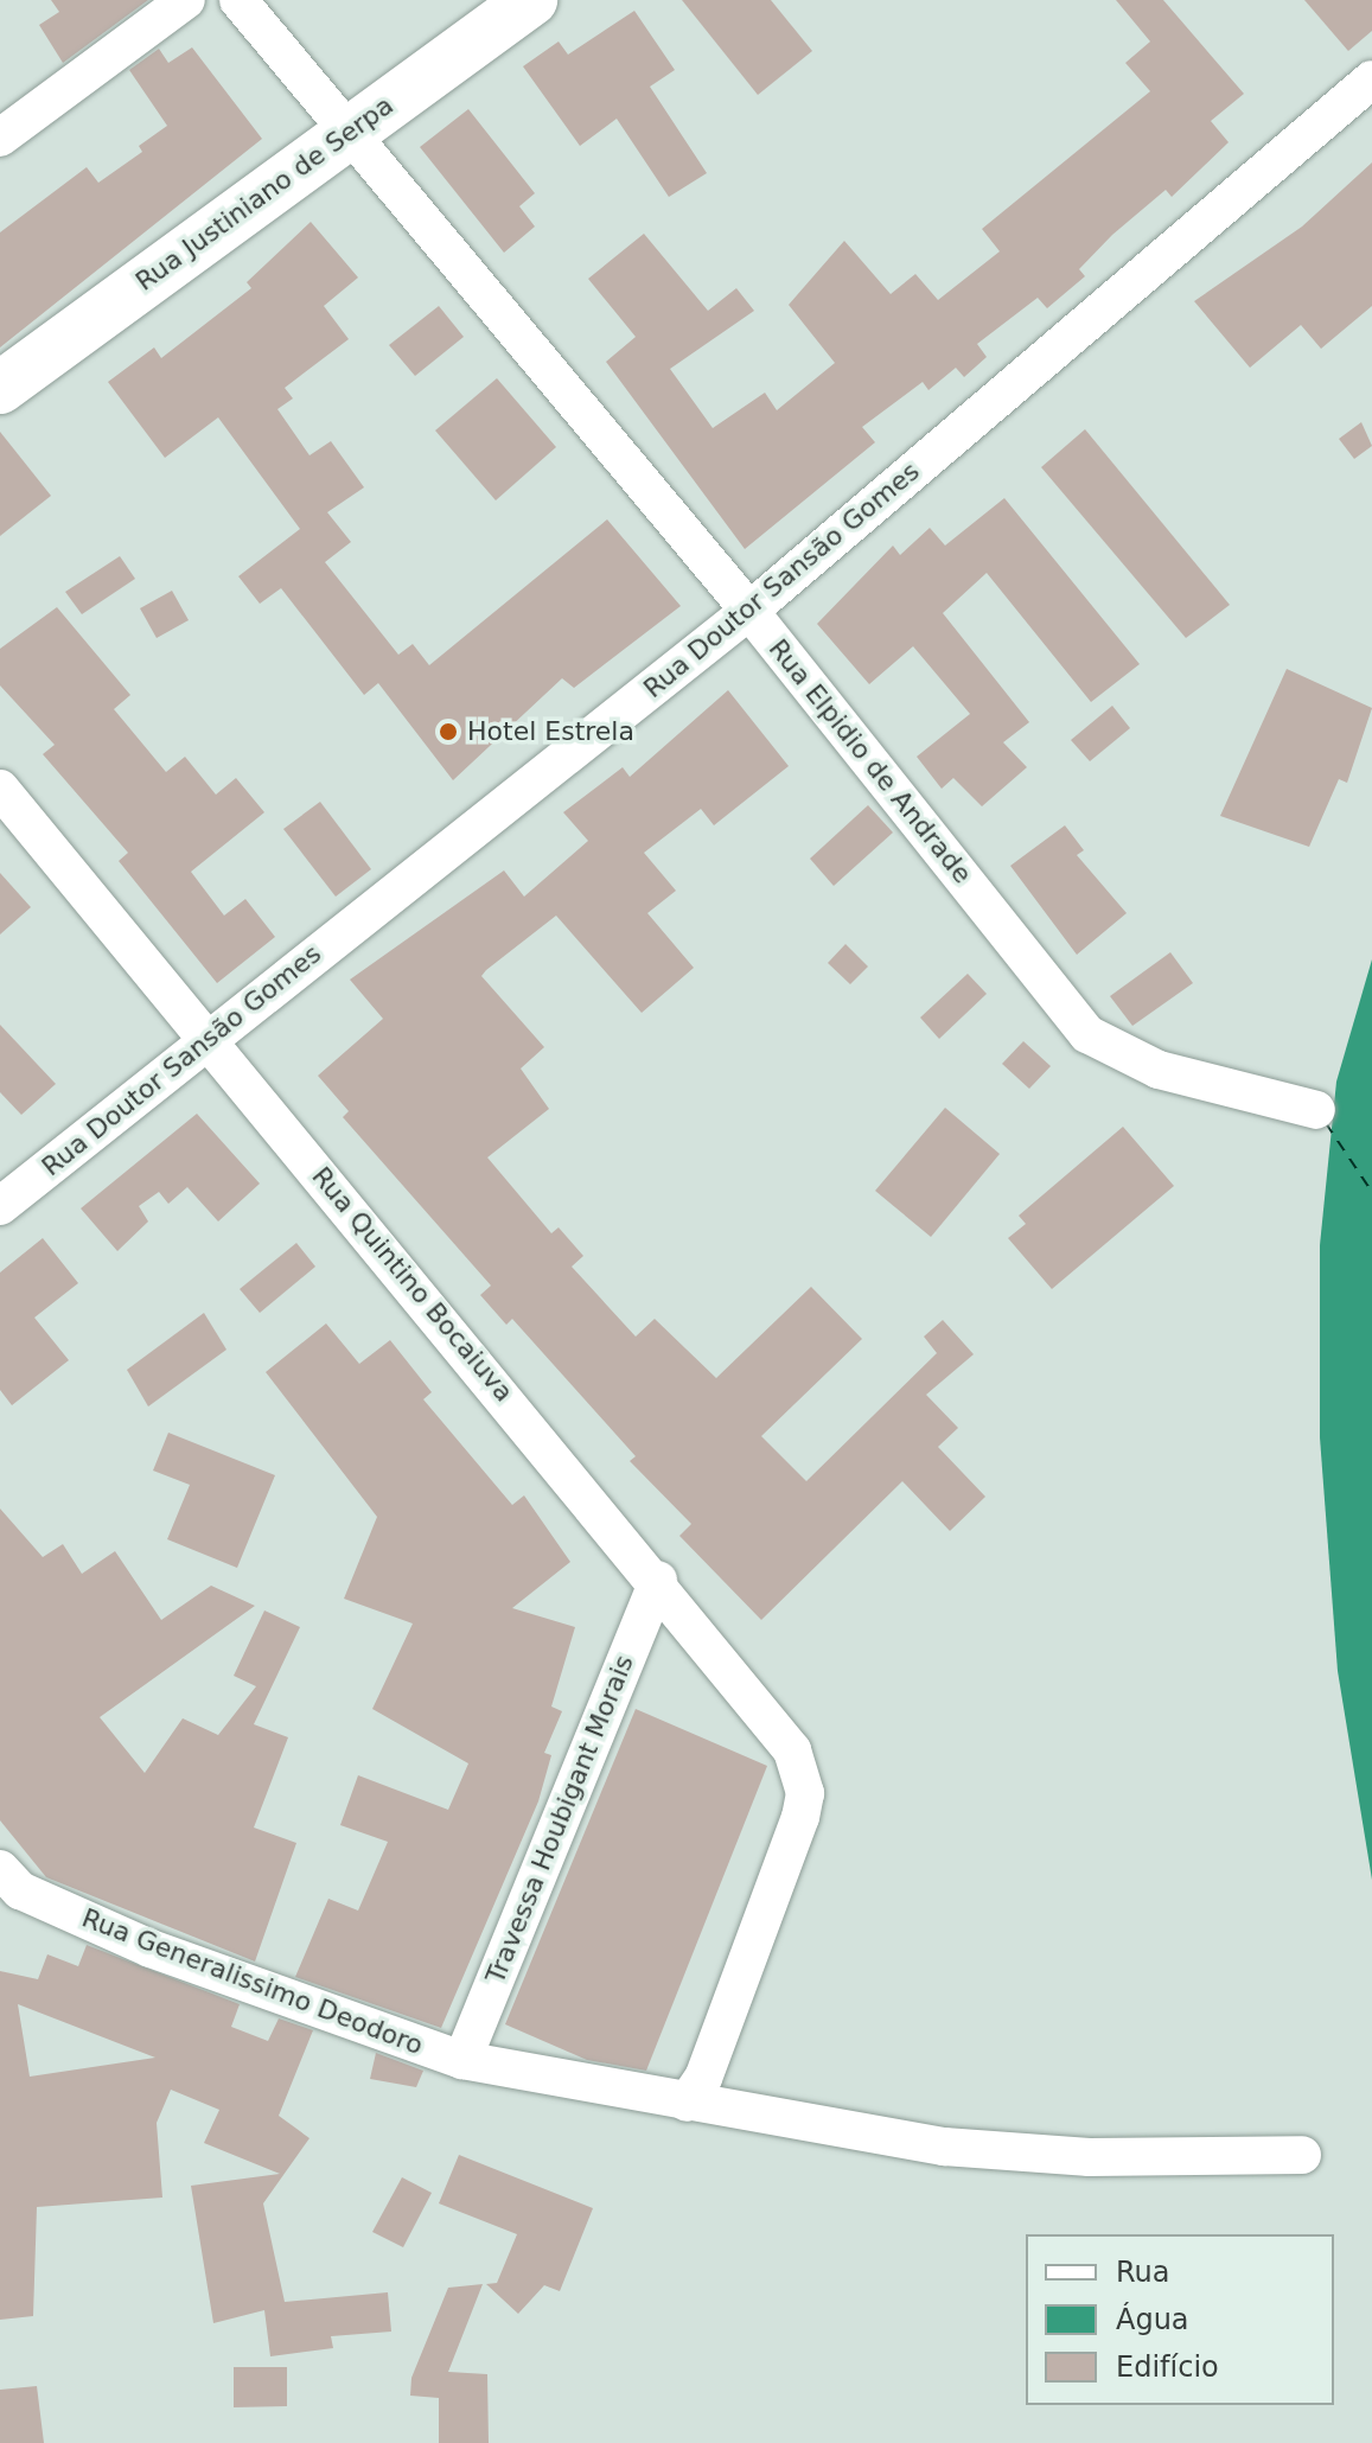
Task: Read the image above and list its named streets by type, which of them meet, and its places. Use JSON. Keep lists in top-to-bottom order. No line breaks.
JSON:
{"streets":{"main road":["Rua Justiniano de Serpa"],"street":["Rua Doutor Sansão Gomes","Rua Elpidio de Andrade","Rua Quintino Bocaiuva","Travessa Houbigant Morais","Rua Generalissimo Deodoro"]},"crossings":[["Rua Justiniano de Serpa","Rua Elpidio de Andrade"],["Rua Doutor Sansão Gomes","Rua Elpidio de Andrade"],["Rua Doutor Sansão Gomes","Rua Quintino Bocaiuva"],["Rua Quintino Bocaiuva","Travessa Houbigant Morais"],["Rua Quintino Bocaiuva","Rua Generalissimo Deodoro"],["Travessa Houbigant Morais","Rua Generalissimo Deodoro"]],"places":["Hotel Estrela"],"legend":["Rua","Água","Edifício"]}
